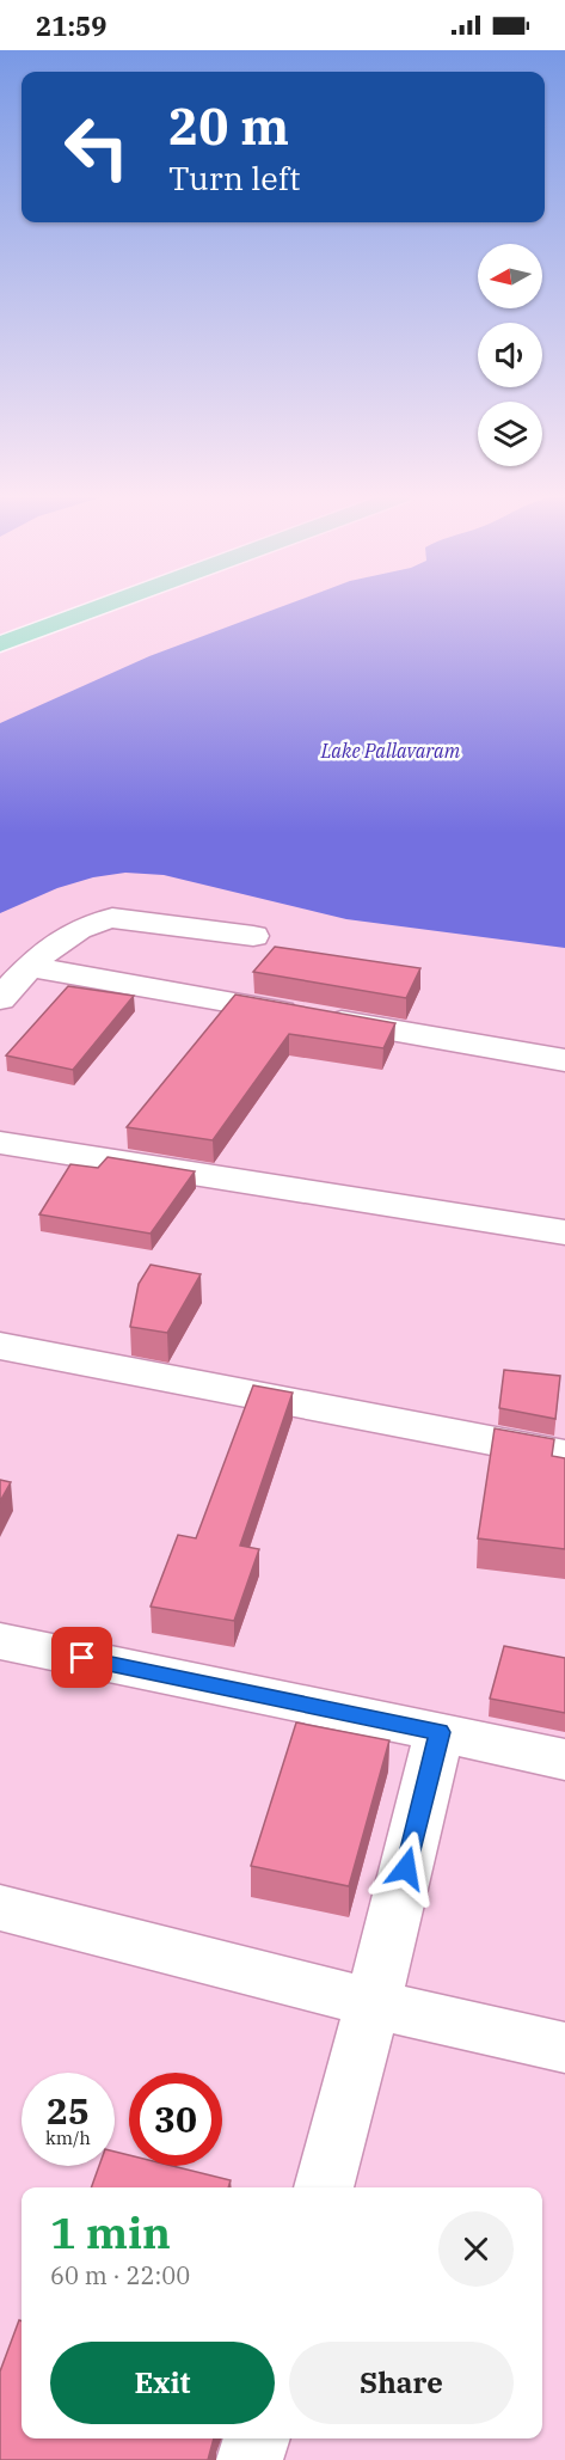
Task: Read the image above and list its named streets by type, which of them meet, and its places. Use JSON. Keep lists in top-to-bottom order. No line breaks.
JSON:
{"water":["Lake Pallavaram"],"north":"left","page":{"status":"21:59","turn":["20 m","Turn left"],"speed":"25 km/h","limit":"30","heading":["1 min","60 m · 22:00"],"buttons":["Exit","Share"]}}
